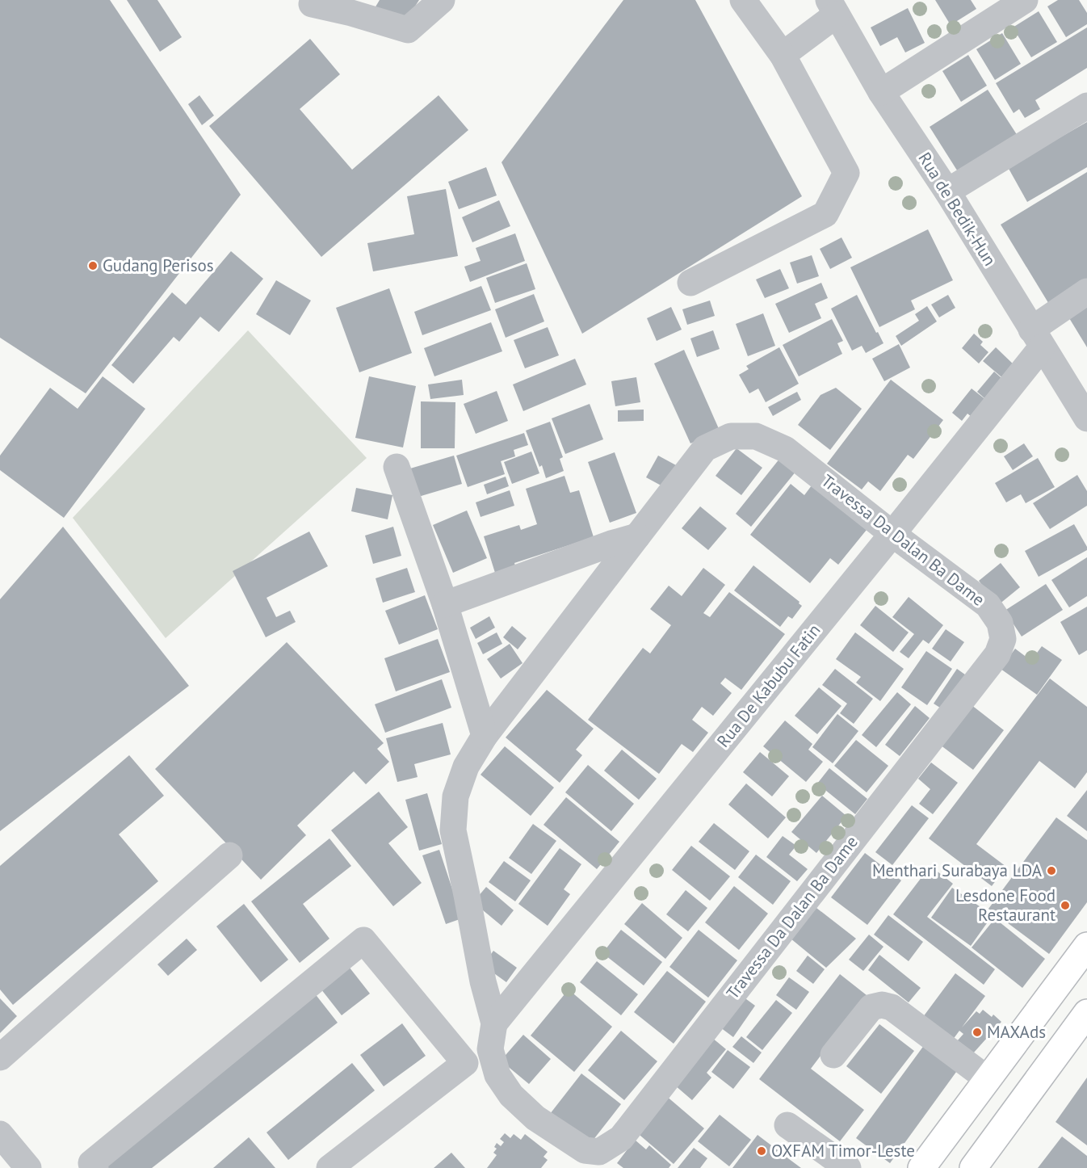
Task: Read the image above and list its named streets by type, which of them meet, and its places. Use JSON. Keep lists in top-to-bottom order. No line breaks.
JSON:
{"streets":{"street":["Rua de Bedik-Hun","Travessa Da Dalan Ba Dame","Rua De Kabubu Fatin"]},"crossings":[["Rua de Bedik-Hun","Rua De Kabubu Fatin"],["Travessa Da Dalan Ba Dame","Rua De Kabubu Fatin"]],"places":["Gudang Perisos","Menthari Surabaya LDA","Lesdone Food Restaurant","MAXAds","OXFAM Timor-Leste"]}
